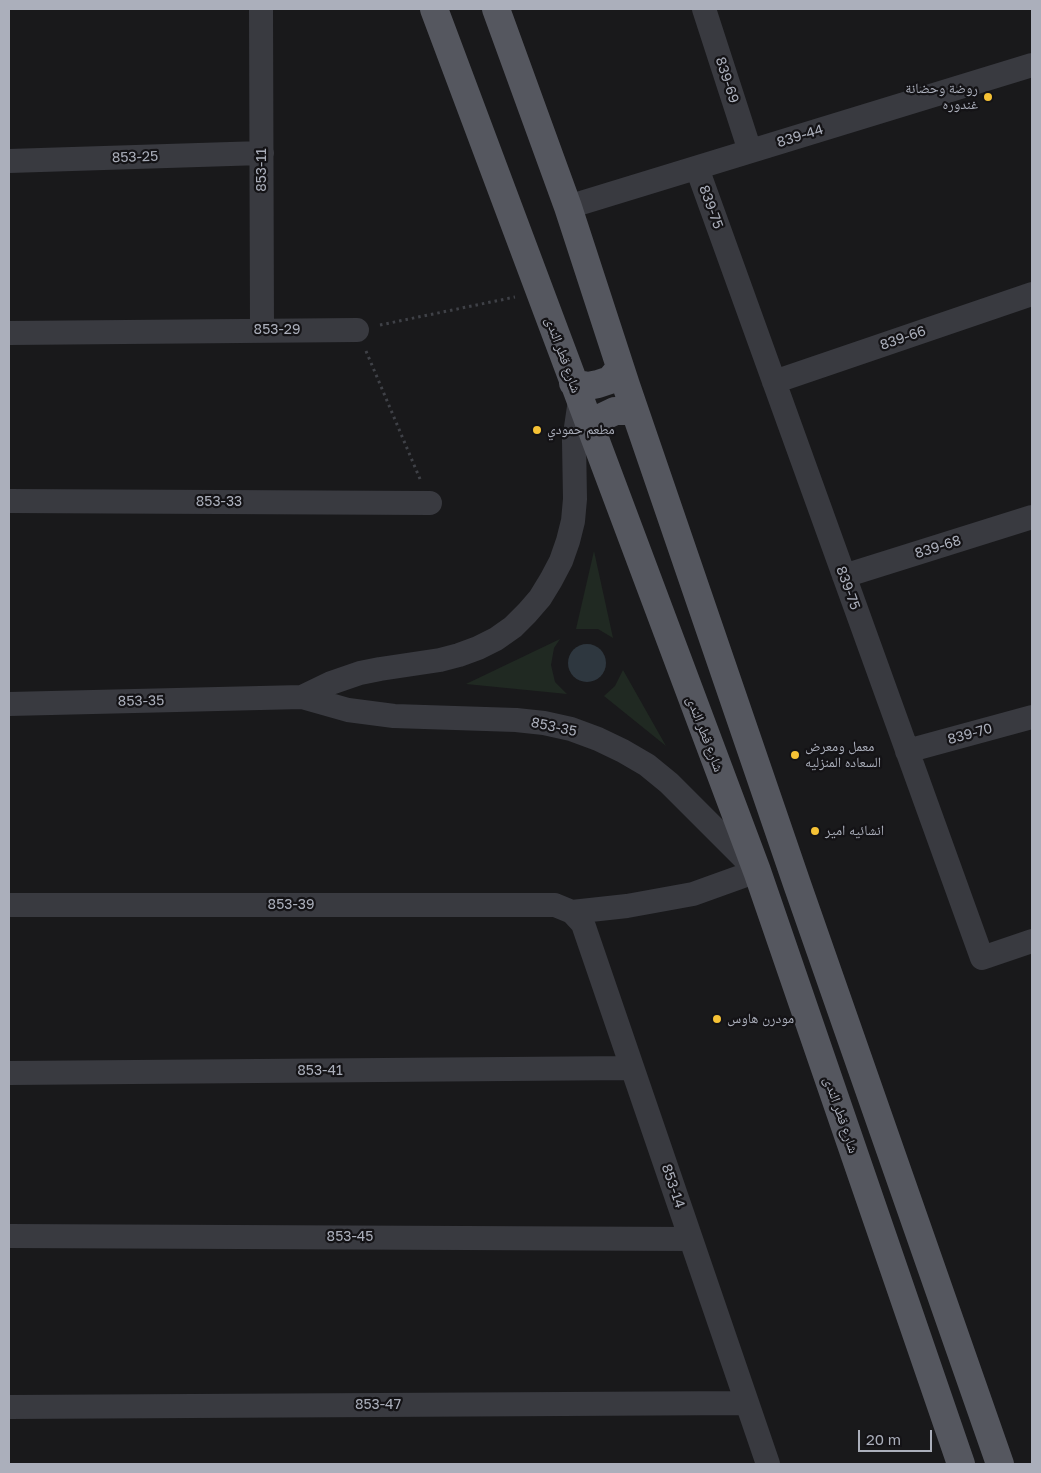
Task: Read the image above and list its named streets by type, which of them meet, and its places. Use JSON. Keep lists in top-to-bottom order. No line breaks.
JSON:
{"streets":{"main road":["شارع قطر الندى"],"street":["839-69","839-44","853-25","853-11","839-75","853-29","839-66","853-33","839-68","853-35","839-70","853-39","853-41","853-14","853-45","853-47"]},"crossings":[["839-69","839-44"],["839-44","839-75"],["853-25","853-11"],["853-11","853-29"],["839-75","839-66"],["839-75","839-68"],["839-75","839-70"],["شارع قطر الندى","853-35"],["853-39","853-14"],["853-41","853-14"],["853-14","853-45"],["853-14","853-47"]],"places":["روضة وحضانة غندوره","مطعم حمودي","معمل ومعرض السعاده المنزليه","انشائيه امير","مودرن هاوس"],"scale_bar":"20 m"}
